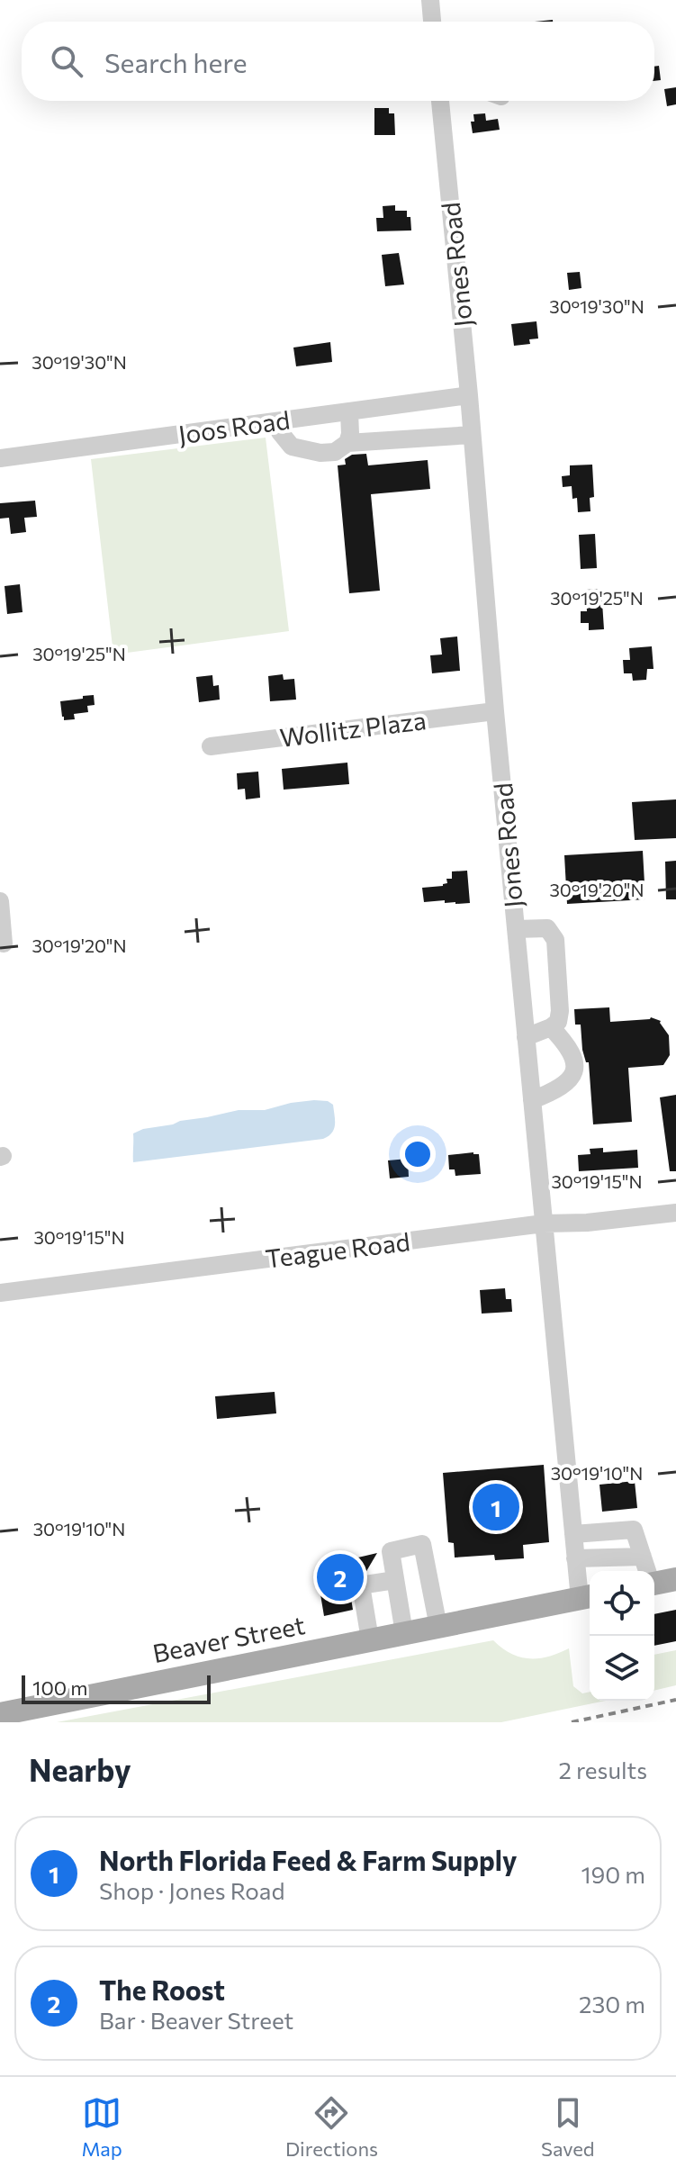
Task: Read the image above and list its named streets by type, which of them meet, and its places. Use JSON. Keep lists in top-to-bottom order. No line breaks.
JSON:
{"streets":{"main road":["Beaver Street"],"street":["Jones Road","Joos Road","Wollitz Plaza","Teague Road"]},"crossings":[["Jones Road","Joos Road"],["Jones Road","Wollitz Plaza"],["Jones Road","Teague Road"],["Jones Road","Beaver Street"]],"scale_bar":"100 m","page":{"search":"Search here","pins":["1","2"],"scale":"100 m","heading":["Nearby","2 results"],"list":[{"mark":"1","name":"North Florida Feed & Farm Supply","note":"Shop · Jones Road","value":"190 m"},{"mark":"2","name":"The Roost","note":"Bar · Beaver Street","value":"230 m"}],"nav":["Map","Directions","Saved"]},"coordinates":["30°19'30\"N","30°19'25\"N","30°19'20\"N","30°19'15\"N","30°19'10\"N"]}
